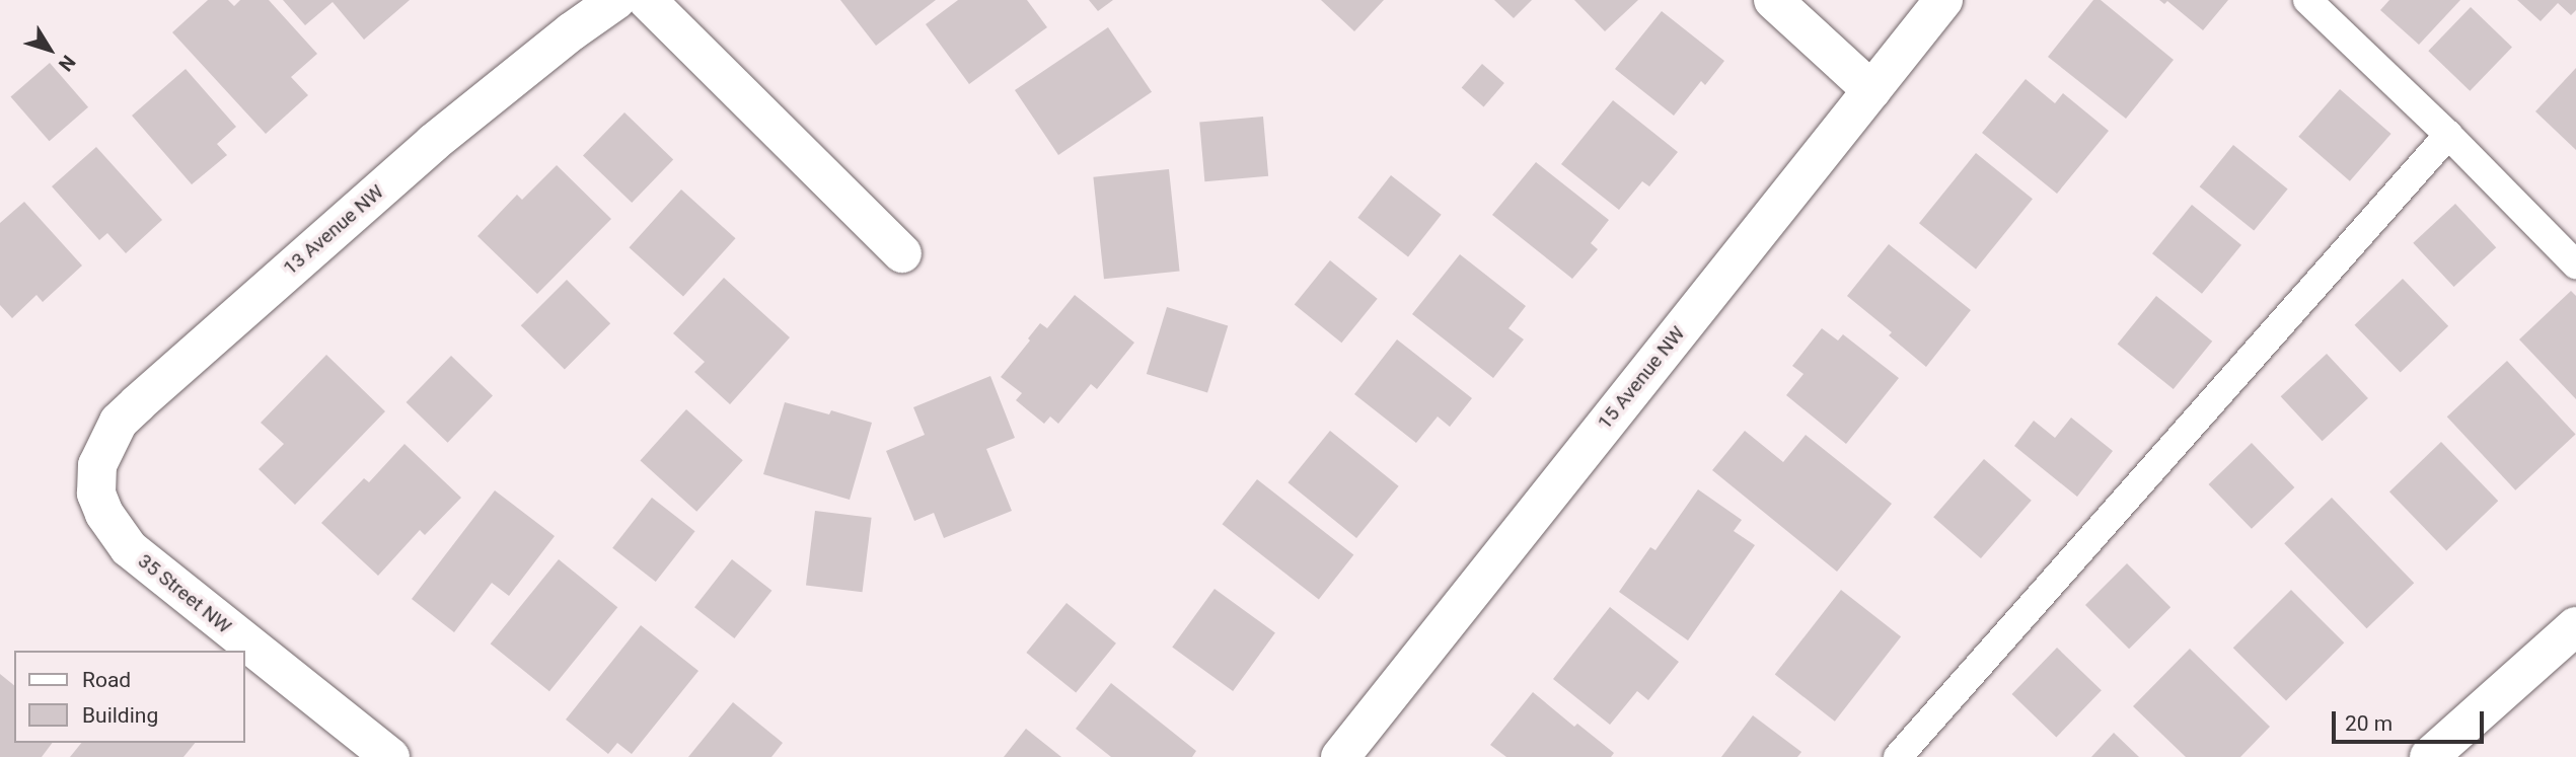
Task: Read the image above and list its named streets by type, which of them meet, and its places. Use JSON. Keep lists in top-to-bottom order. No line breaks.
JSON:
{"streets":{"street":["13 Avenue NW","15 Avenue NW","35 Street NW"]},"crossings":[["13 Avenue NW","35 Street NW"]],"legend":["Road","Building"],"scale_bar":"20 m","north":"bottom right"}
